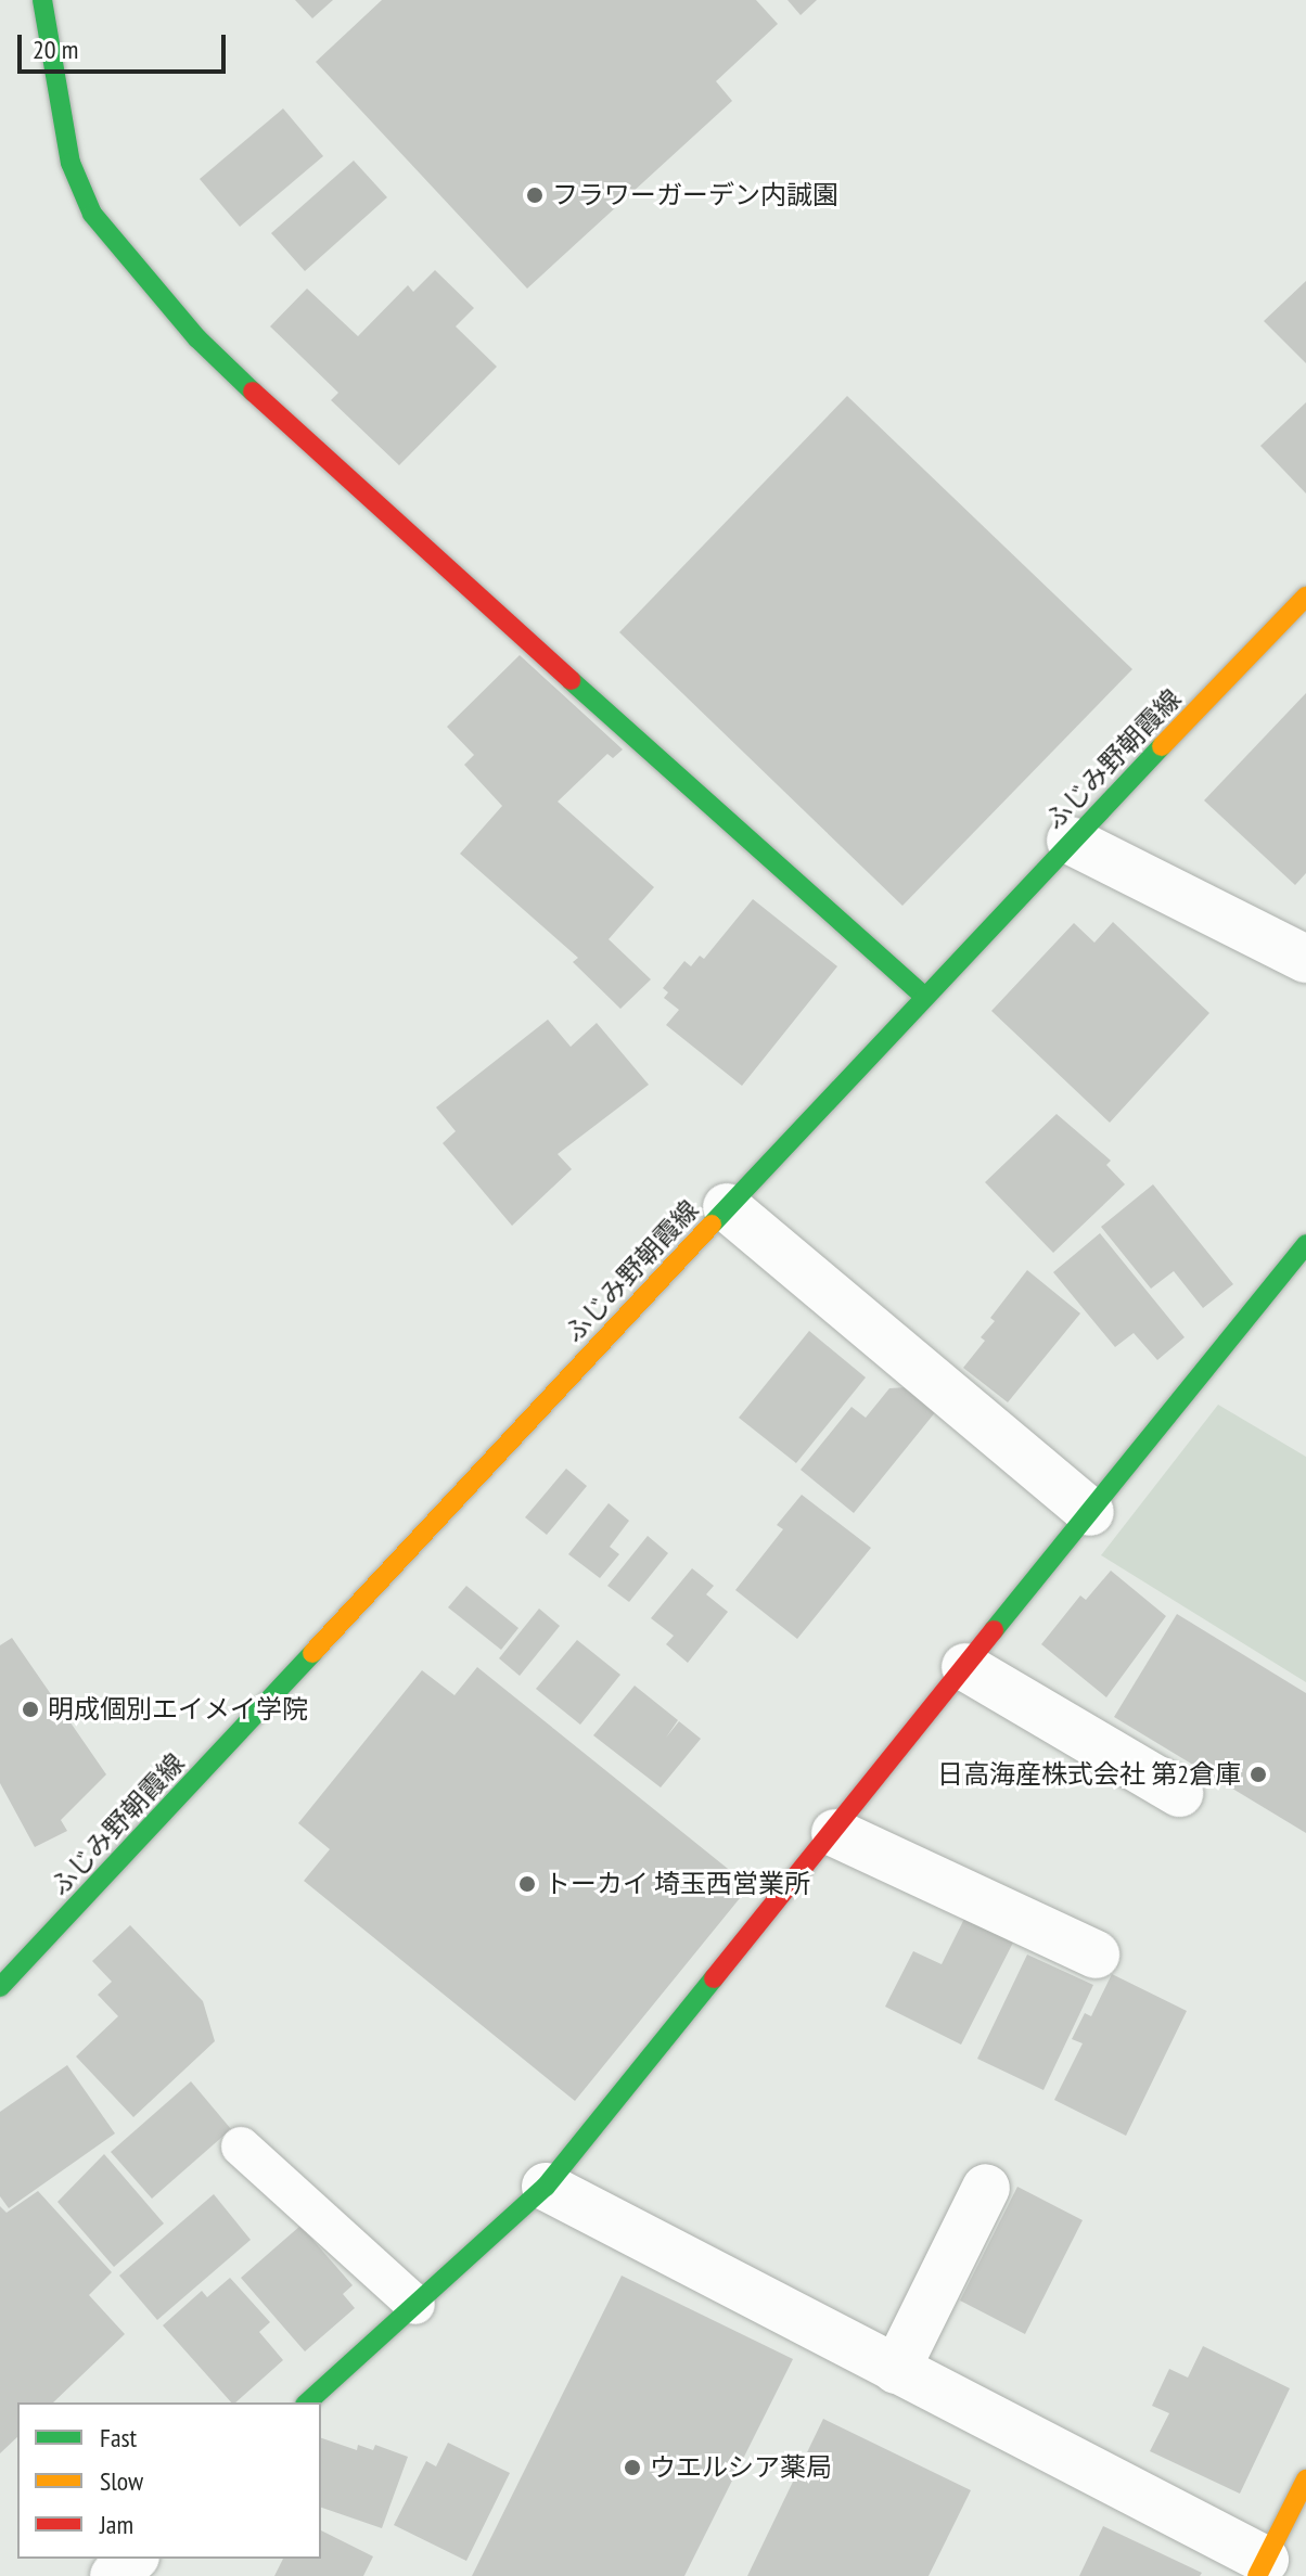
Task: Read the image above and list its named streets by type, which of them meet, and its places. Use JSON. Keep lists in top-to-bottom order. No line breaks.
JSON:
{"streets":{"street":["ふじみ野朝霞線"]},"places":["フラワーガーデン内誠園","明成個別エイメイ学院","日高海産株式会社 第2倉庫","トーカイ 埼玉西営業所","ウエルシア薬局"],"legend":["Fast","Slow","Jam"],"scale_bar":"20 m"}
